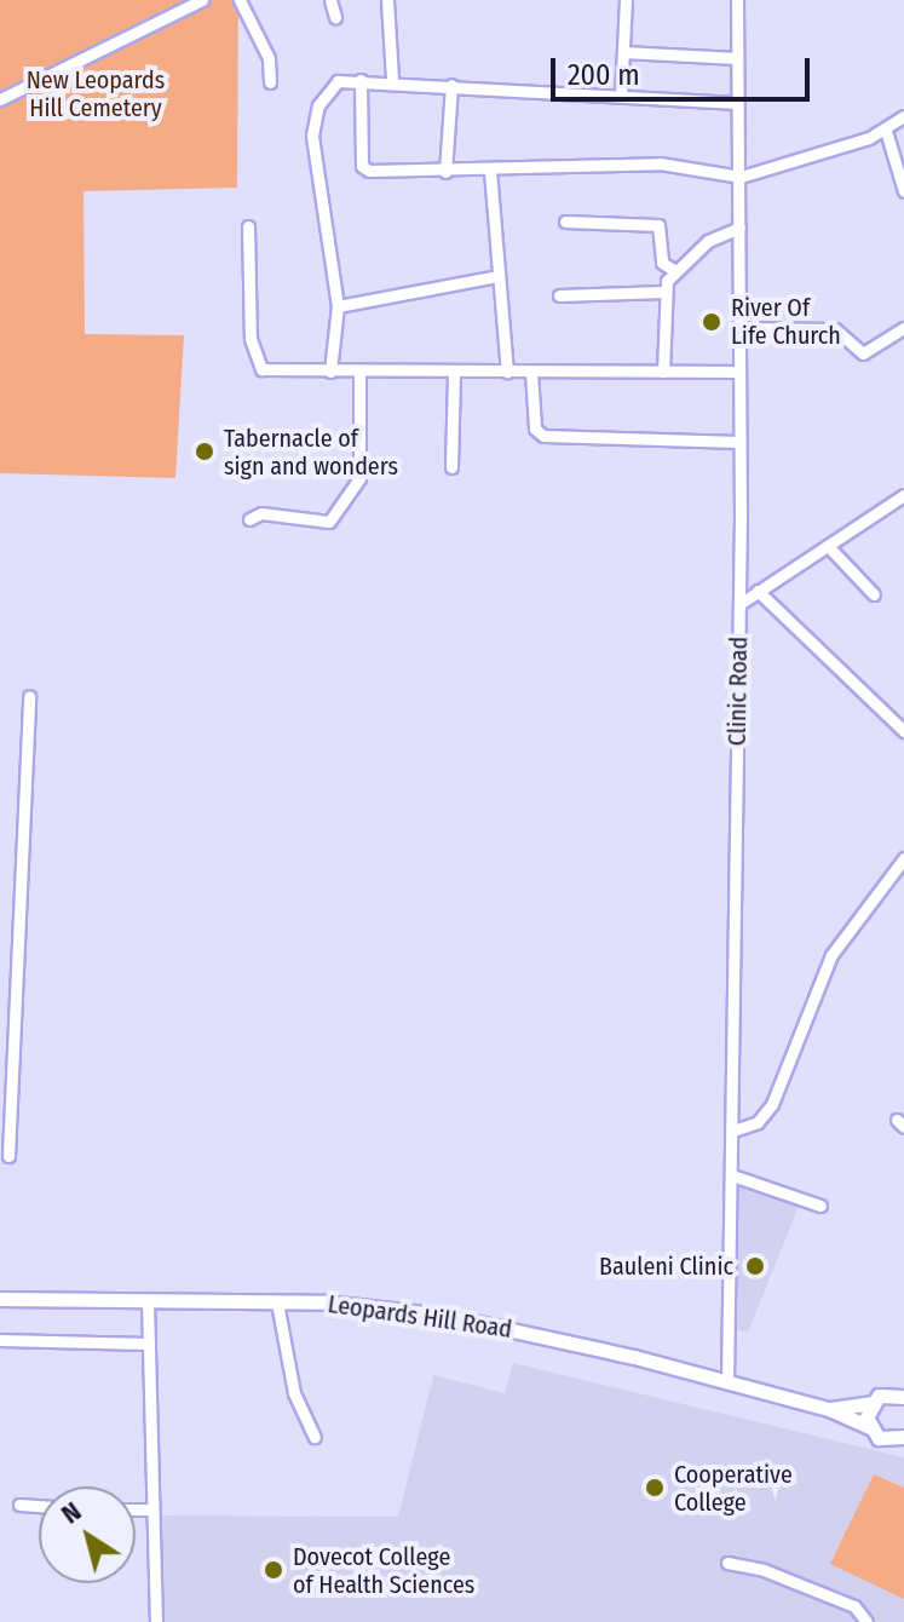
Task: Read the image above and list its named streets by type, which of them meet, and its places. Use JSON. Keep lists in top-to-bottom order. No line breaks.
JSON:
{"streets":{"main road":["Leopards Hill Road"],"street":["Clinic Road"]},"crossings":[["Clinic Road","Leopards Hill Road"]],"parks":["New Leopards Hill Cemetery"],"places":["River Of Life Church","Tabernacle of sign and wonders","Bauleni Clinic","Cooperative College","Dovecot College of Health Sciences"],"scale_bar":"200 m","north":"top left"}
